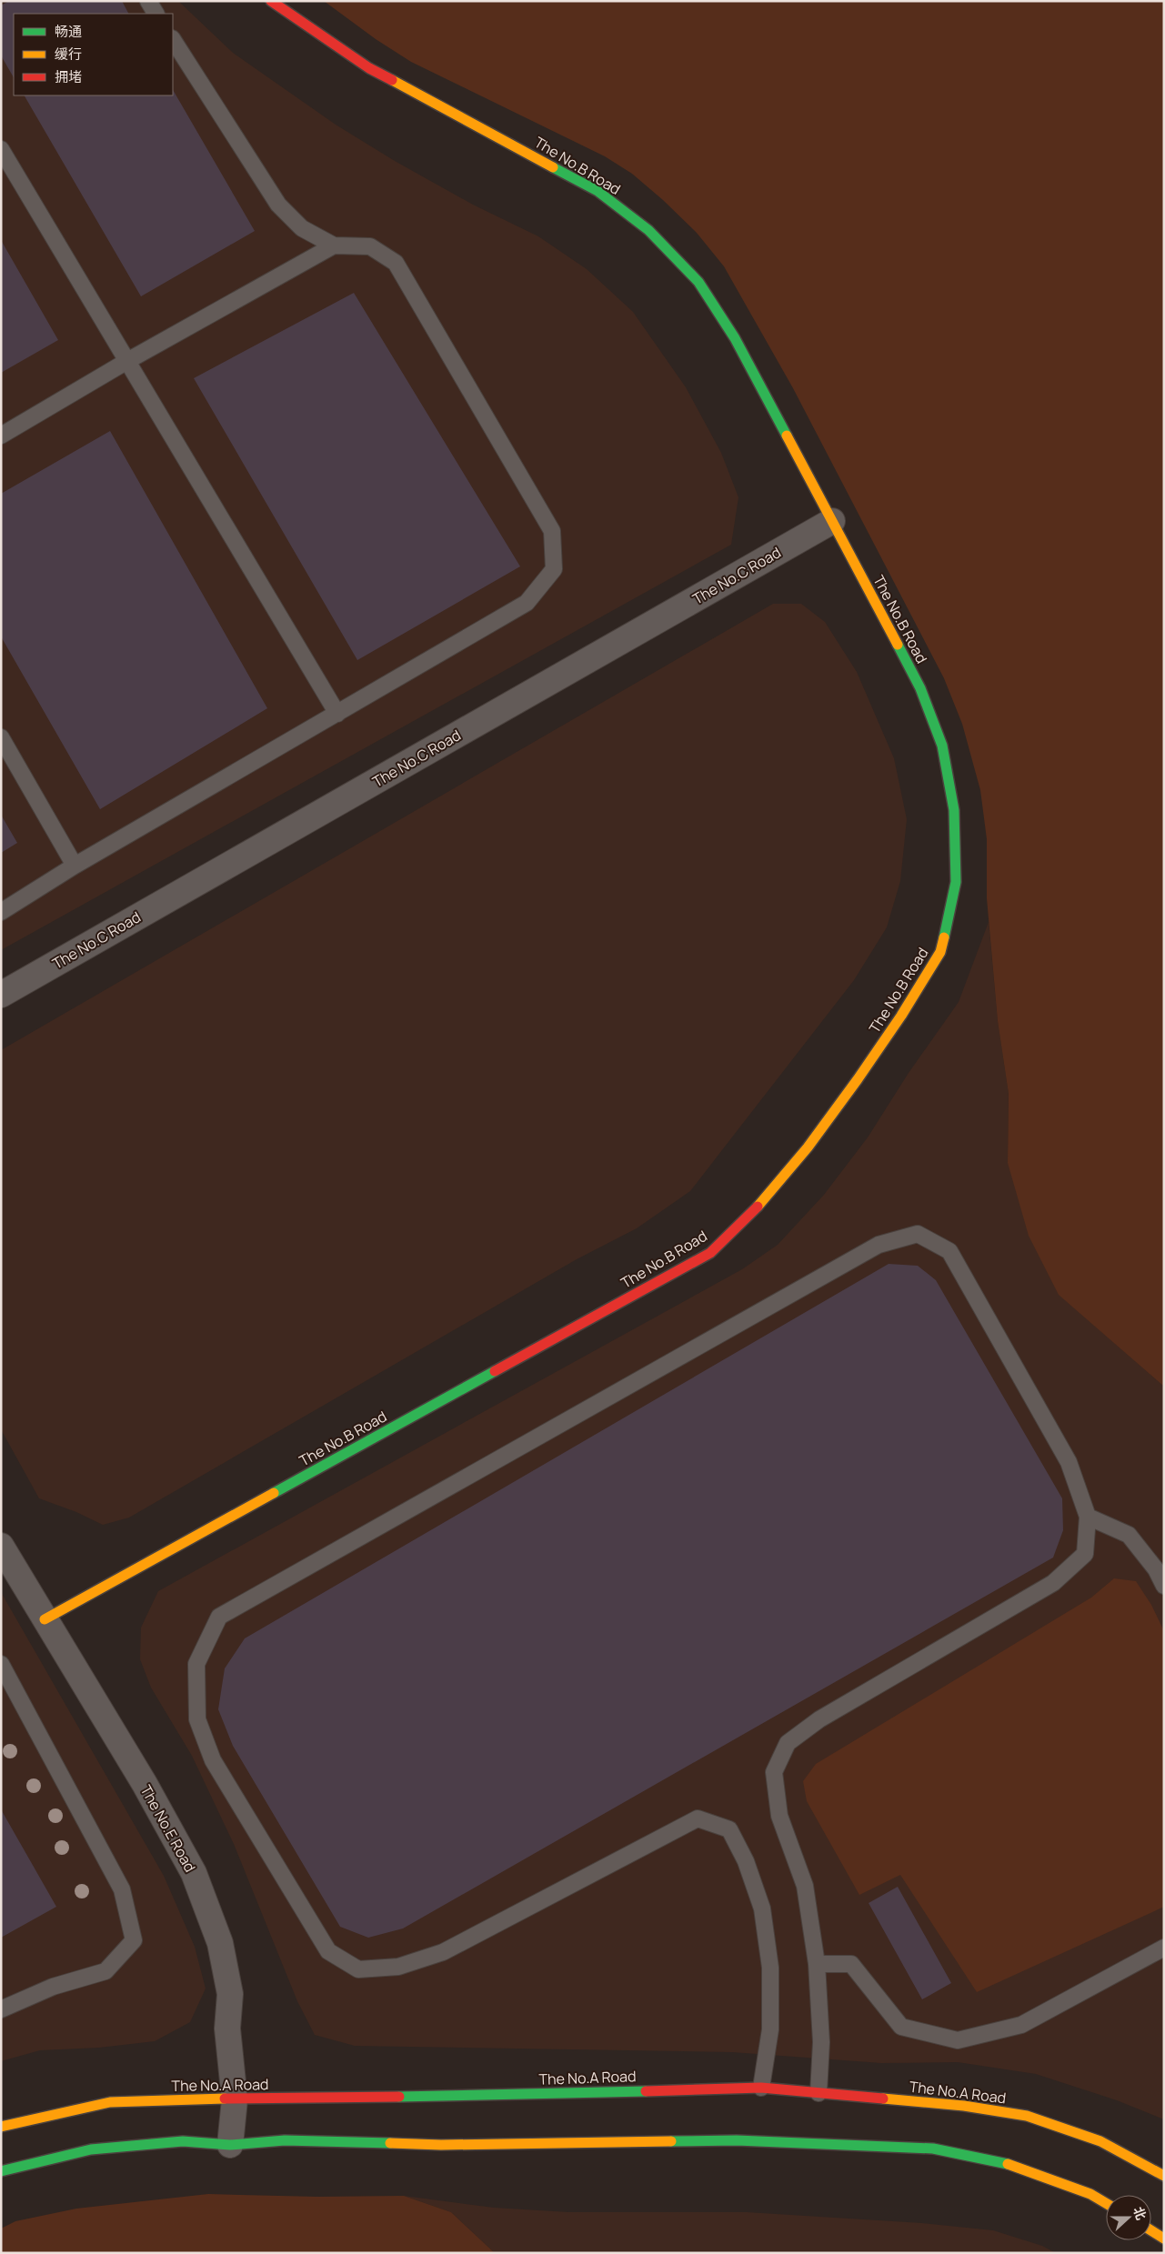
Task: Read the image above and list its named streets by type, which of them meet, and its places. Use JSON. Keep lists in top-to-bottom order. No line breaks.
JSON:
{"streets":{"street":["The No.B Road","The No.C Road","The No.E Road","The No.A Road"]},"crossings":[["The No.B Road","The No.C Road"],["The No.B Road","The No.E Road"],["The No.E Road","The No.A Road"]],"legend":["畅通","缓行","拥堵"],"north":"right"}
